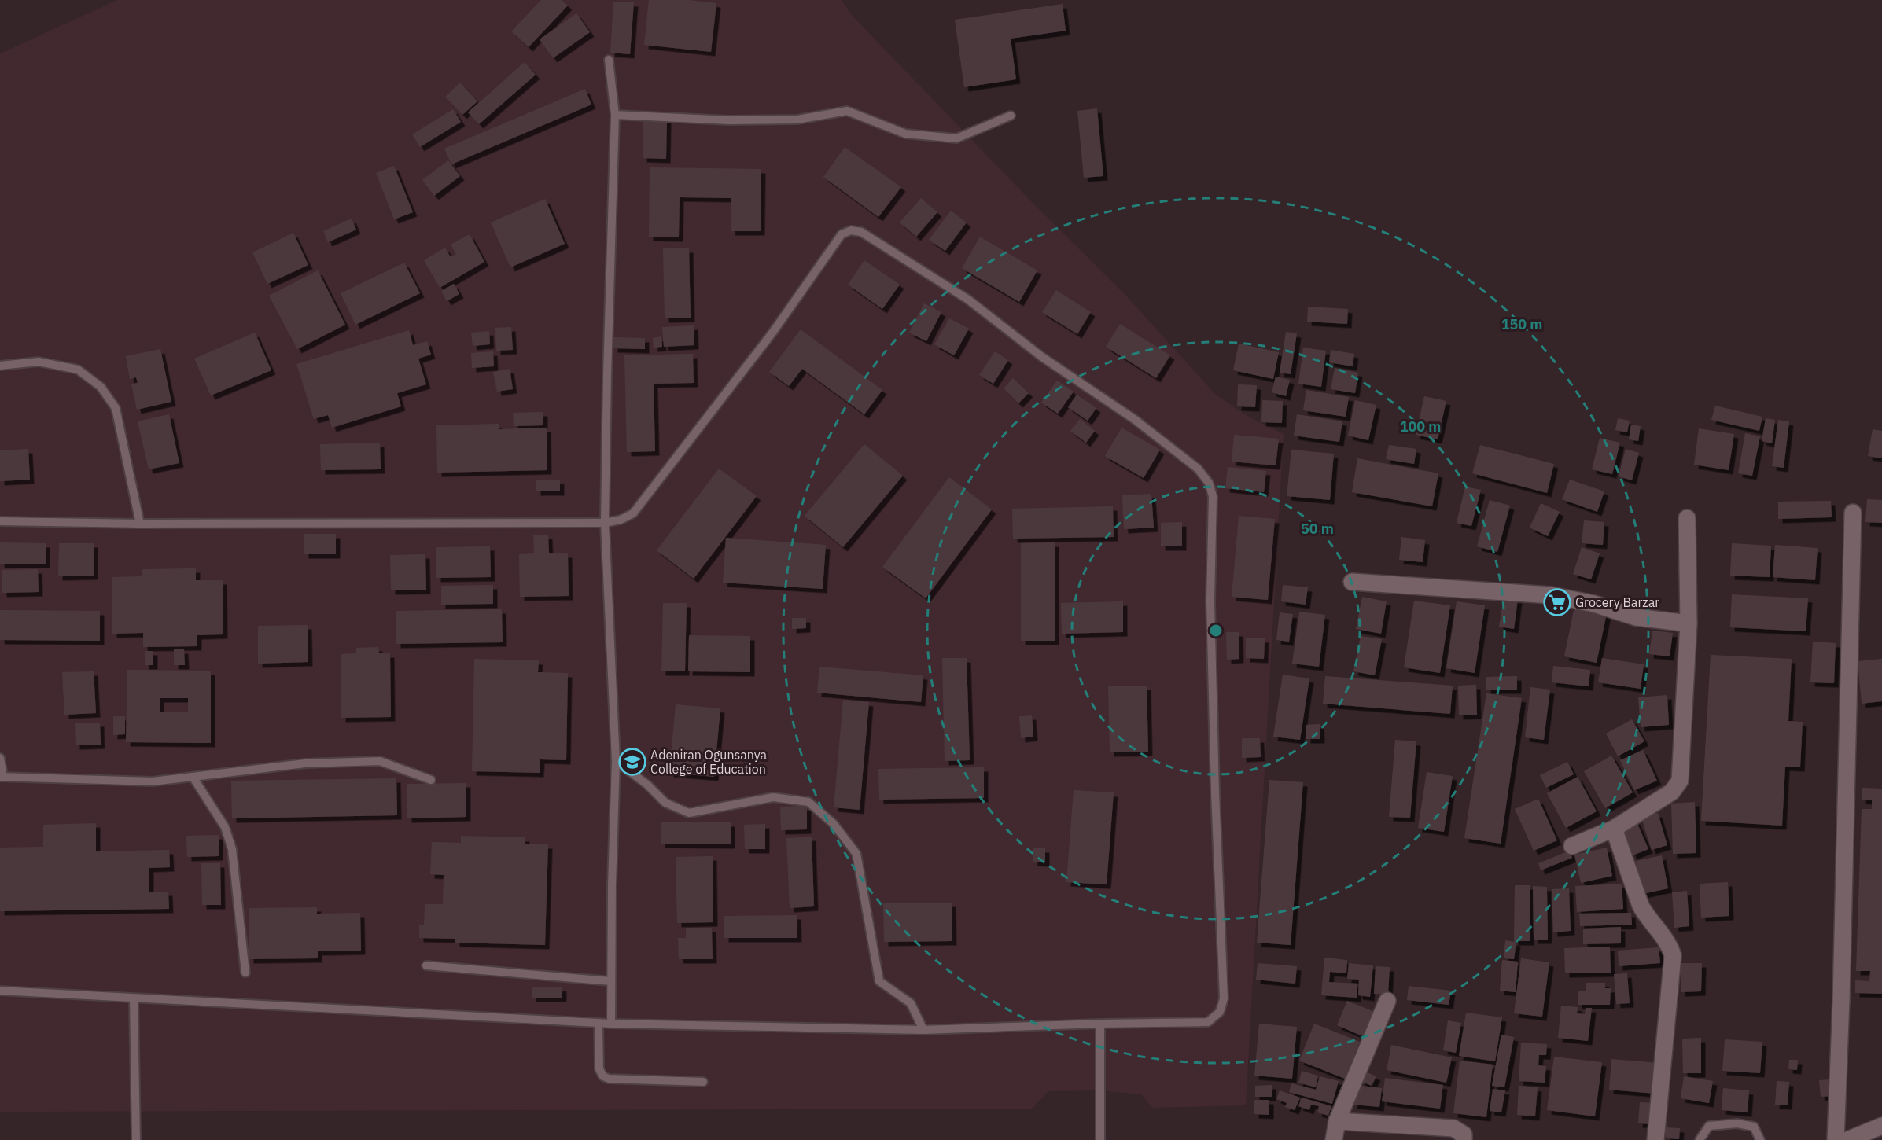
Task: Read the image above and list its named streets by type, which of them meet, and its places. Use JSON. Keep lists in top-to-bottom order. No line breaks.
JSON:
{"places":{"supermarket":["Grocery Barzar"],"school or university":["Adeniran Ogunsanya College of Education"]},"rings":["150 m","100 m","50 m"]}
